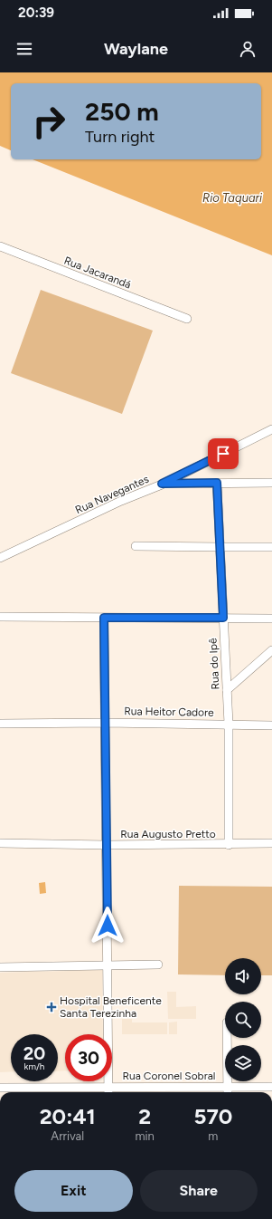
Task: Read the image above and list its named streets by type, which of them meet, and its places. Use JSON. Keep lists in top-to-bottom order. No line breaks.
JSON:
{"streets":{"street":["Rua Jacarandá","Rua Navegantes","Rua do Ipê","Rua Heitor Cadore","Rua Augusto Pretto","Rua Coronel Sobral"]},"crossings":[["Rua do Ipê","Rua Heitor Cadore"],["Rua do Ipê","Rua Augusto Pretto"]],"water":["Rio Taquari"],"places":{"health":["Hospital Beneficente Santa Terezinha"]},"page":{"status":"20:39","header":"Waylane","turn":["250 m","Turn right"],"speed":"20 km/h","limit":"30","eta":["20:41","Arrival","2","min","570","m"],"buttons":["Exit","Share"]}}
